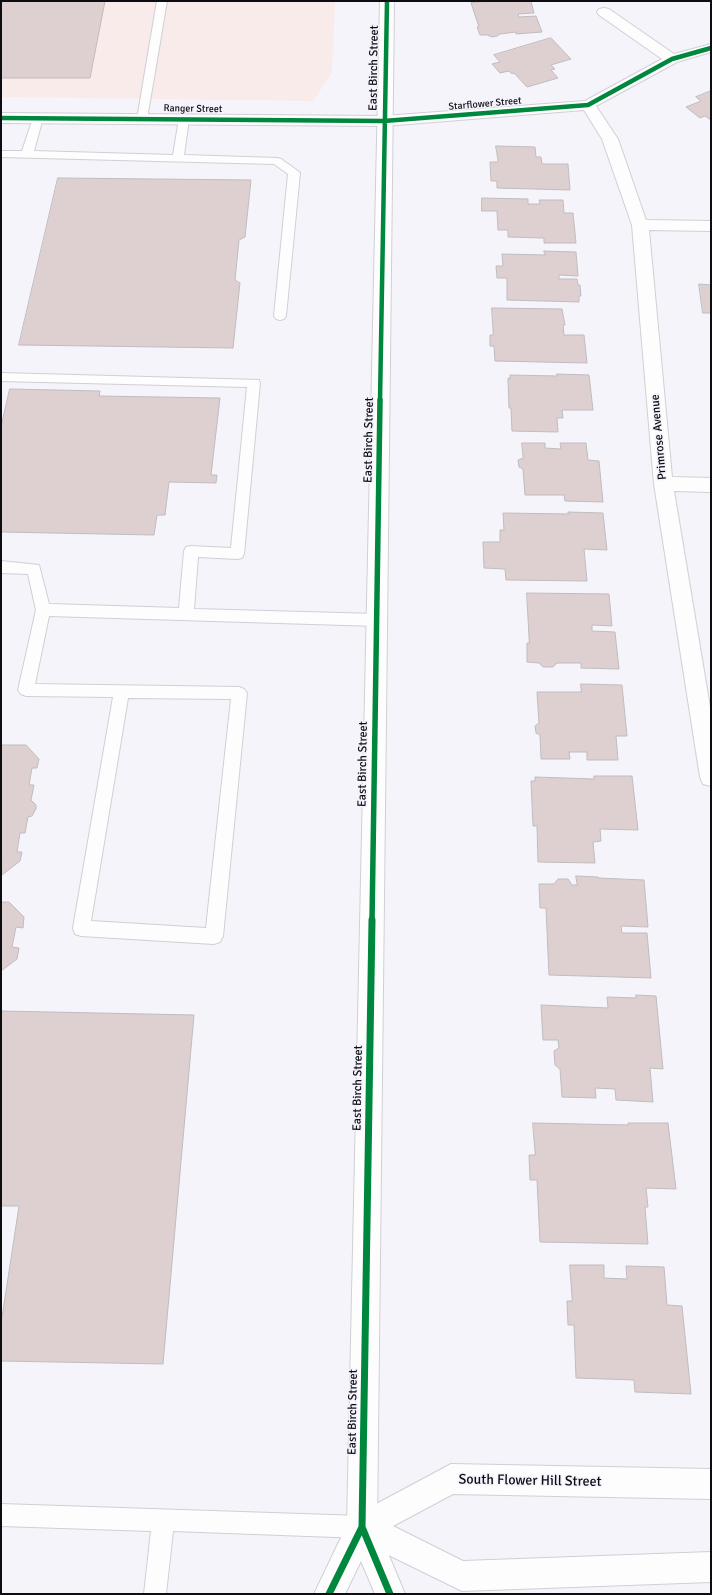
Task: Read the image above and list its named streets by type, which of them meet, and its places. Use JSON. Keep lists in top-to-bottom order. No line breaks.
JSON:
{"streets":{"street":["East Birch Street","Starflower Street","Ranger Street","Primrose Avenue","South Flower Hill Street"]},"crossings":[["East Birch Street","Starflower Street"],["East Birch Street","Ranger Street"],["East Birch Street","South Flower Hill Street"],["Starflower Street","Ranger Street"],["Starflower Street","Primrose Avenue"]]}
